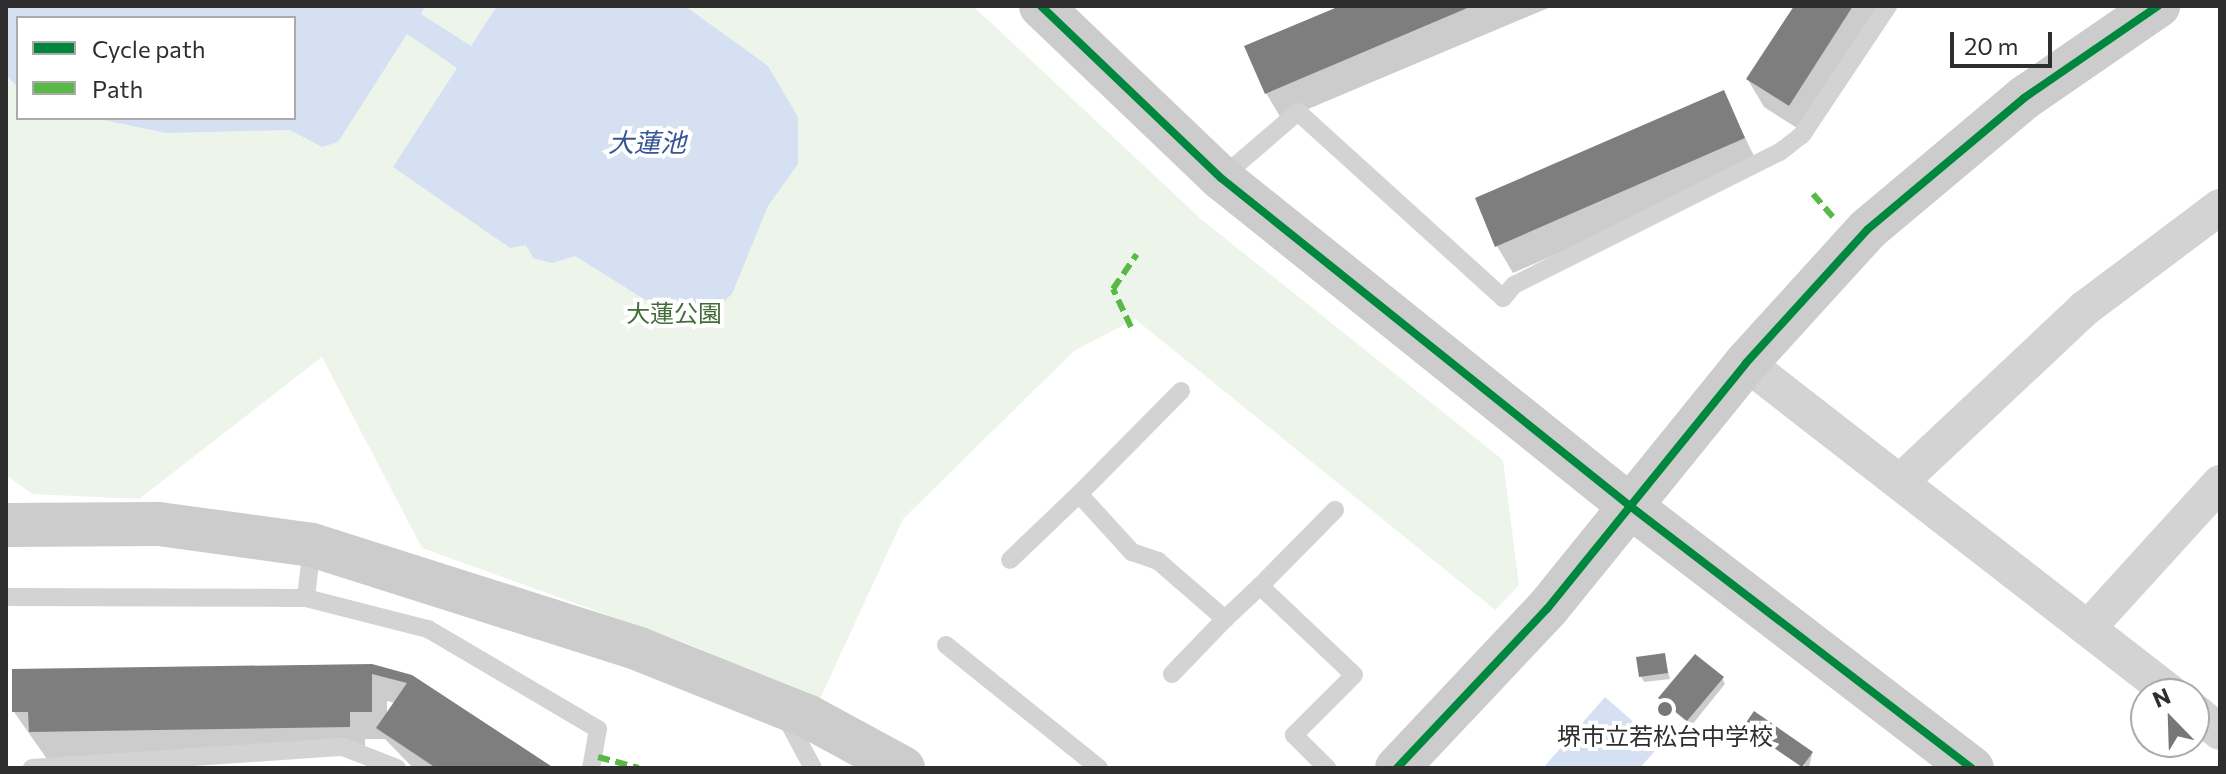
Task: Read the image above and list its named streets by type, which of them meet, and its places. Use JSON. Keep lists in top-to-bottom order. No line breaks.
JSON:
{"water":["大蓮池"],"parks":["大蓮公園"],"places":["堺市立若松台中学校"],"legend":["Cycle path","Path"],"scale_bar":"20 m","north":"top left"}
